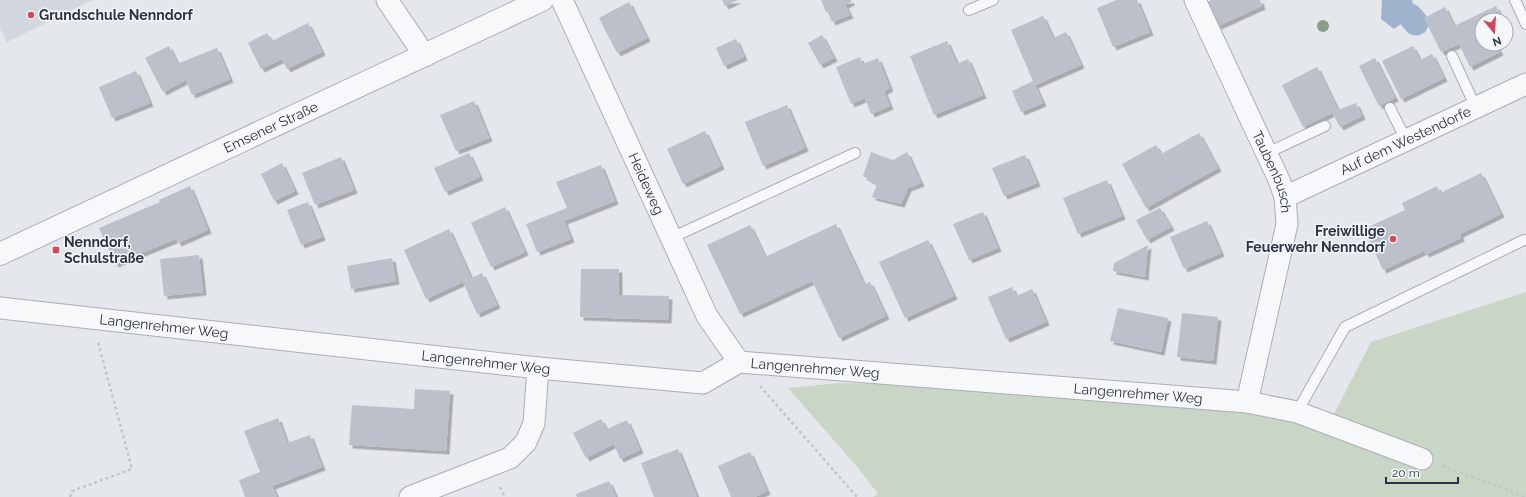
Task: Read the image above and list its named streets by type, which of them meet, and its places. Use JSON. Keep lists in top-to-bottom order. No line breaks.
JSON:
{"streets":{"street":["Emsener Straße","Auf dem Westendorfe","Taubenbusch","Heideweg","Langenrehmer Weg"]},"crossings":[["Auf dem Westendorfe","Taubenbusch"],["Taubenbusch","Langenrehmer Weg"],["Heideweg","Langenrehmer Weg"]],"places":{"other":["Grundschule Nenndorf","Freiwillige Feuerwehr Nenndorf"],"transit":["Nenndorf, Schulstraße"]},"scale_bar":"20 m","north":"bottom"}
